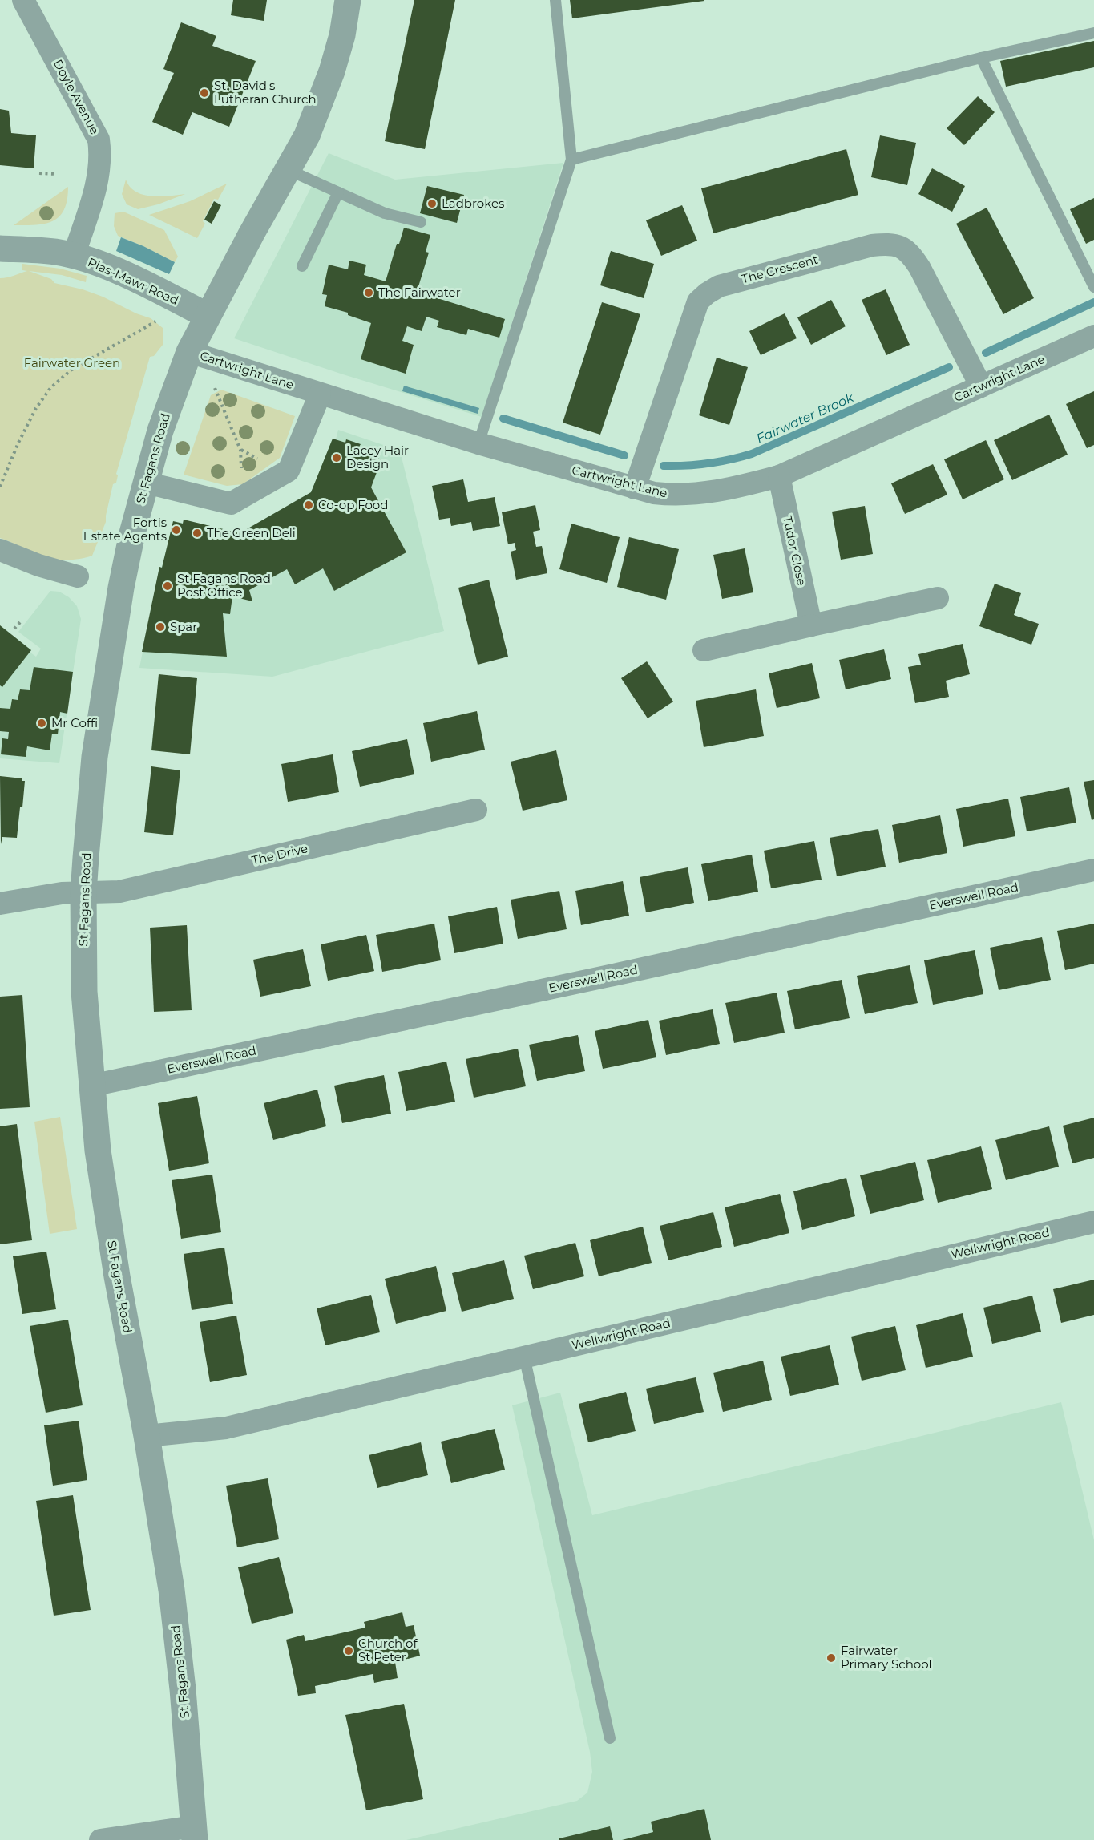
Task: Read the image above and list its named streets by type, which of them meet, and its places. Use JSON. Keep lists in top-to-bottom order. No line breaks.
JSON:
{"streets":{"street":["Doyle Avenue","The Crescent","Plas-Mawr Road","Cartwright Lane","St Fagans Road","Tudor Close","The Drive","Everswell Road","Wellwright Road"]},"crossings":[["Doyle Avenue","Plas-Mawr Road"],["The Crescent","Cartwright Lane"],["Plas-Mawr Road","St Fagans Road"],["Cartwright Lane","St Fagans Road"],["Cartwright Lane","Tudor Close"],["St Fagans Road","The Drive"],["St Fagans Road","Everswell Road"],["St Fagans Road","Wellwright Road"]],"water":["Fairwater Brook"],"parks":["Fairwater Green"],"places":["St. David's Lutheran Church","Ladbrokes","The Fairwater","Lacey Hair Design","Co-op Food","Fortis Estate Agents","The Green Deli","St Fagans Road Post Office","Spar","Mr Coffi","Church of St Peter","Fairwater Primary School"]}
